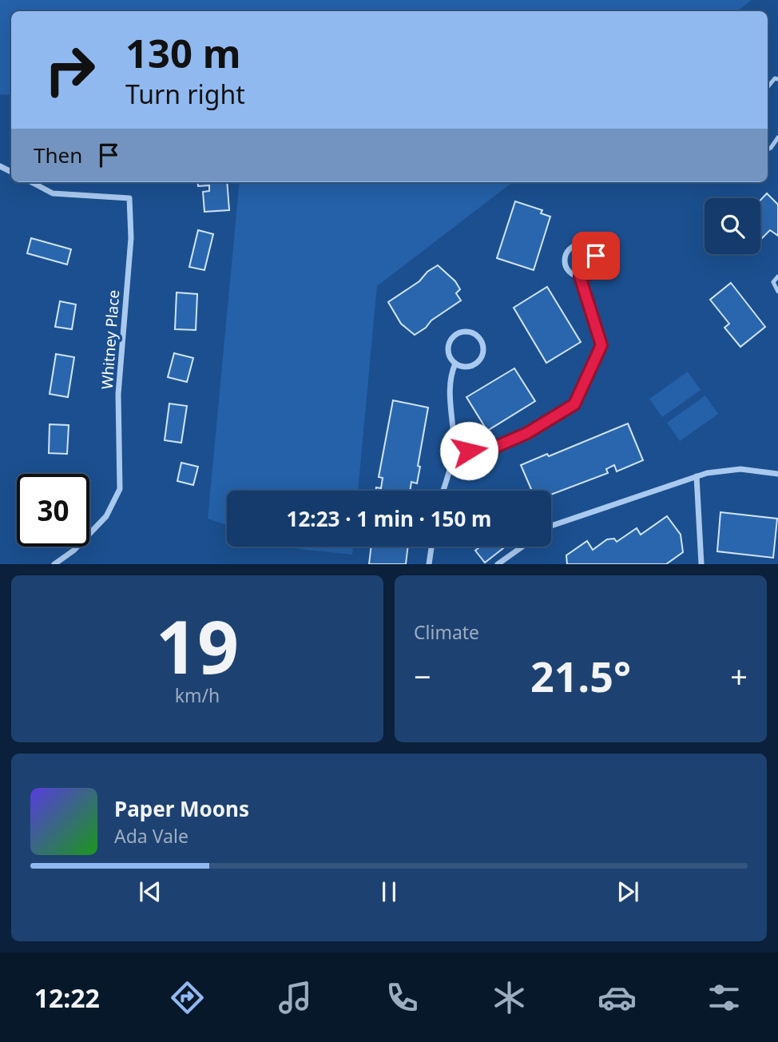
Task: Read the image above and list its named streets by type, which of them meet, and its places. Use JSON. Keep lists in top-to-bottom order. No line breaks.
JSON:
{"streets":{"street":["Whitney Place"]},"page":{"turn":["130 m","Turn right"],"then":"Then","limit":"30","trip":"12:23 · 1 min · 150 m","tile":[["19","km/h"],"Climate"],"heat":["−","21.5°","+"],"song":["Paper Moons","Ada Vale"],"tabs":"12:22"}}
